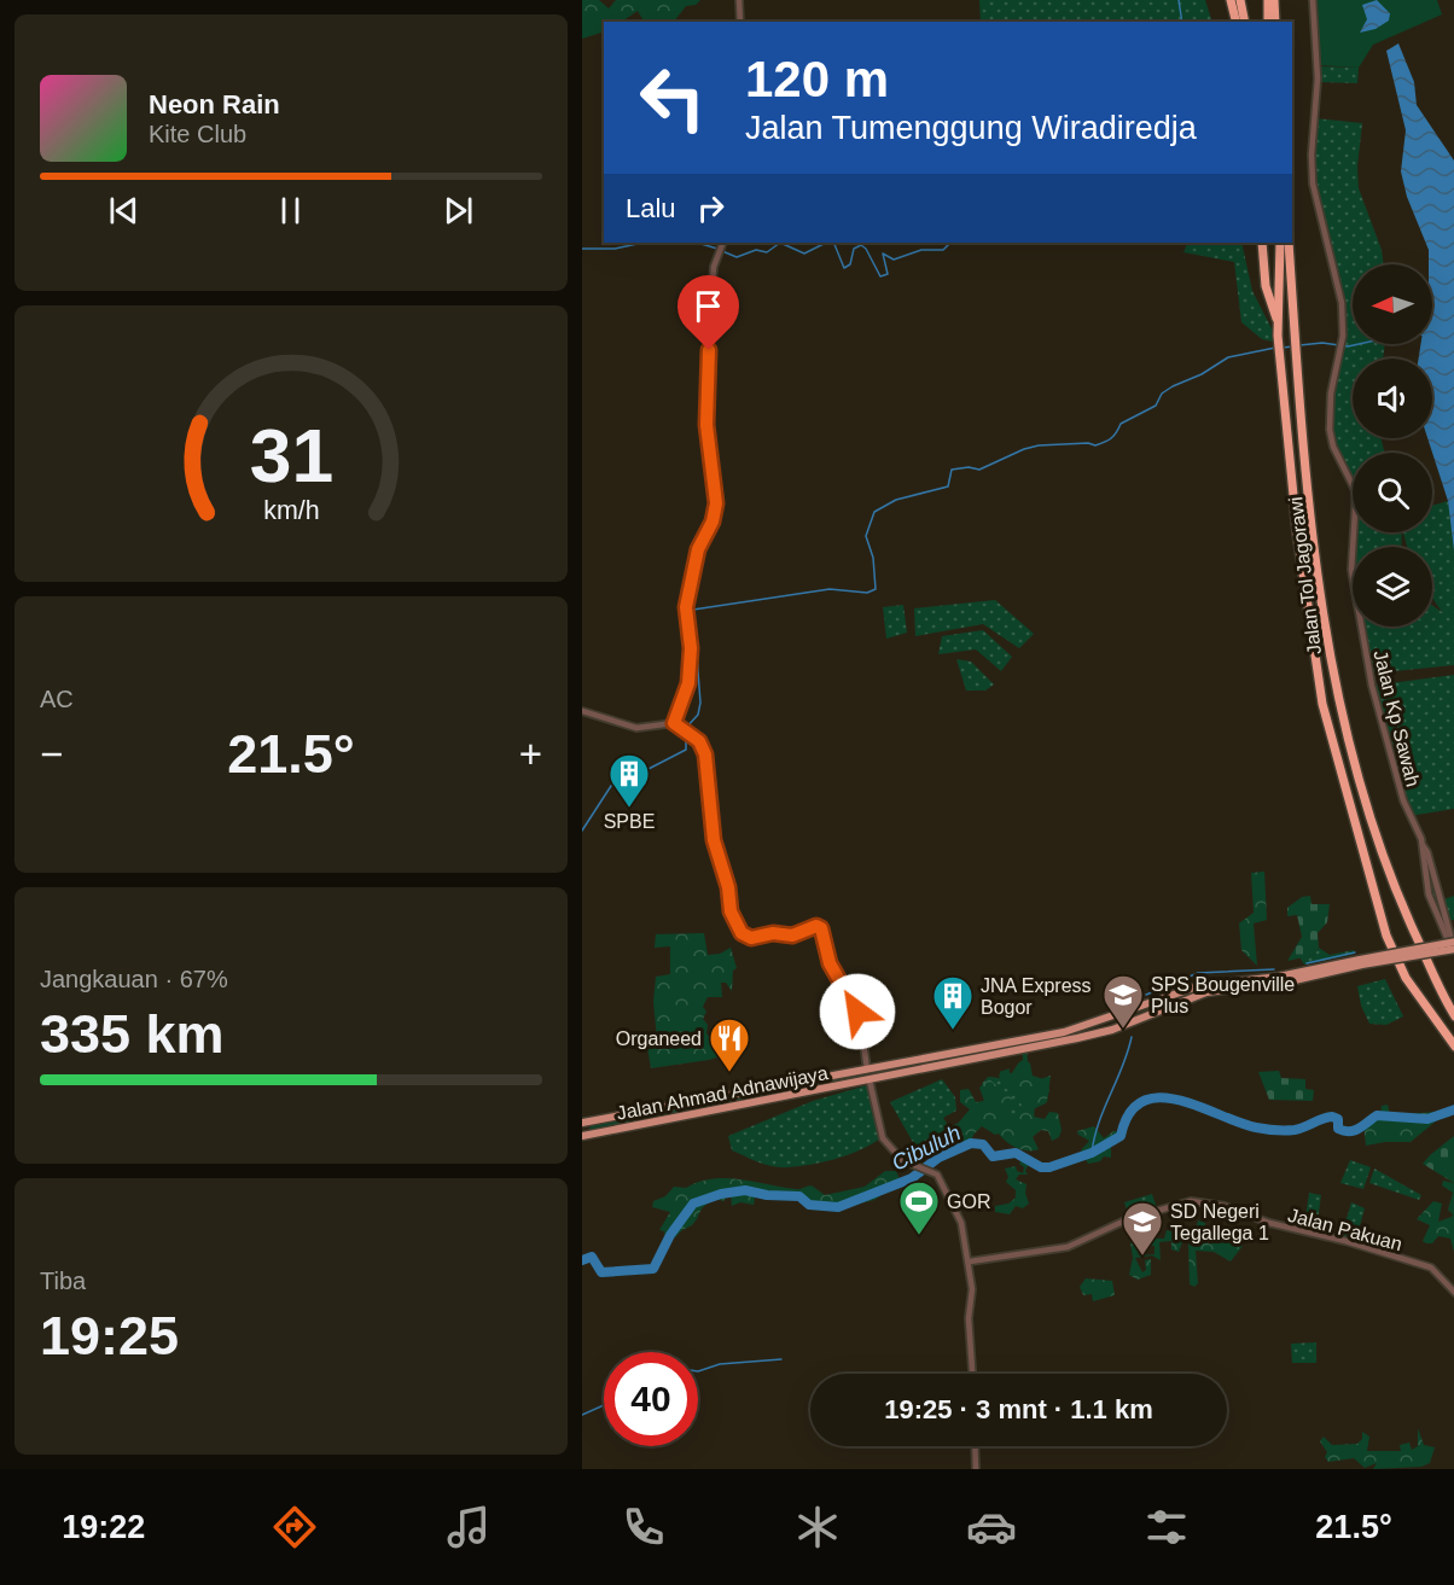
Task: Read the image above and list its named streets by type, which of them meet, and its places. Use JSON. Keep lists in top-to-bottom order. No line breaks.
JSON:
{"streets":{"highway":["Jalan Tol Jagorawi"],"main road":["Jalan Ahmad Adnawijaya"],"street":["Jalan Kp Sawah","Jalan Pakuan"]},"water":["Cibuluh"],"places":{"building":["SPBE","JNA Express Bogor"],"school or university":["SPS Bougenville Plus","SD Negeri Tegallega 1"],"restaurant":["Organeed"],"sports":["GOR"]},"north":"left","page":{"turn":["120 m","Jalan Tumenggung Wiradiredja"],"song":["Neon Rain","Kite Club"],"then":"Lalu","tile":["AC",["Jangkauan · 67%","335 km"],["Tiba","19:25"]],"heat":["−","21.5°","+"],"limit":"40","trip":"19:25 · 3 mnt · 1.1 km","tabs":["19:22","21.5°"],"gauge":["31","km/h"]}}
